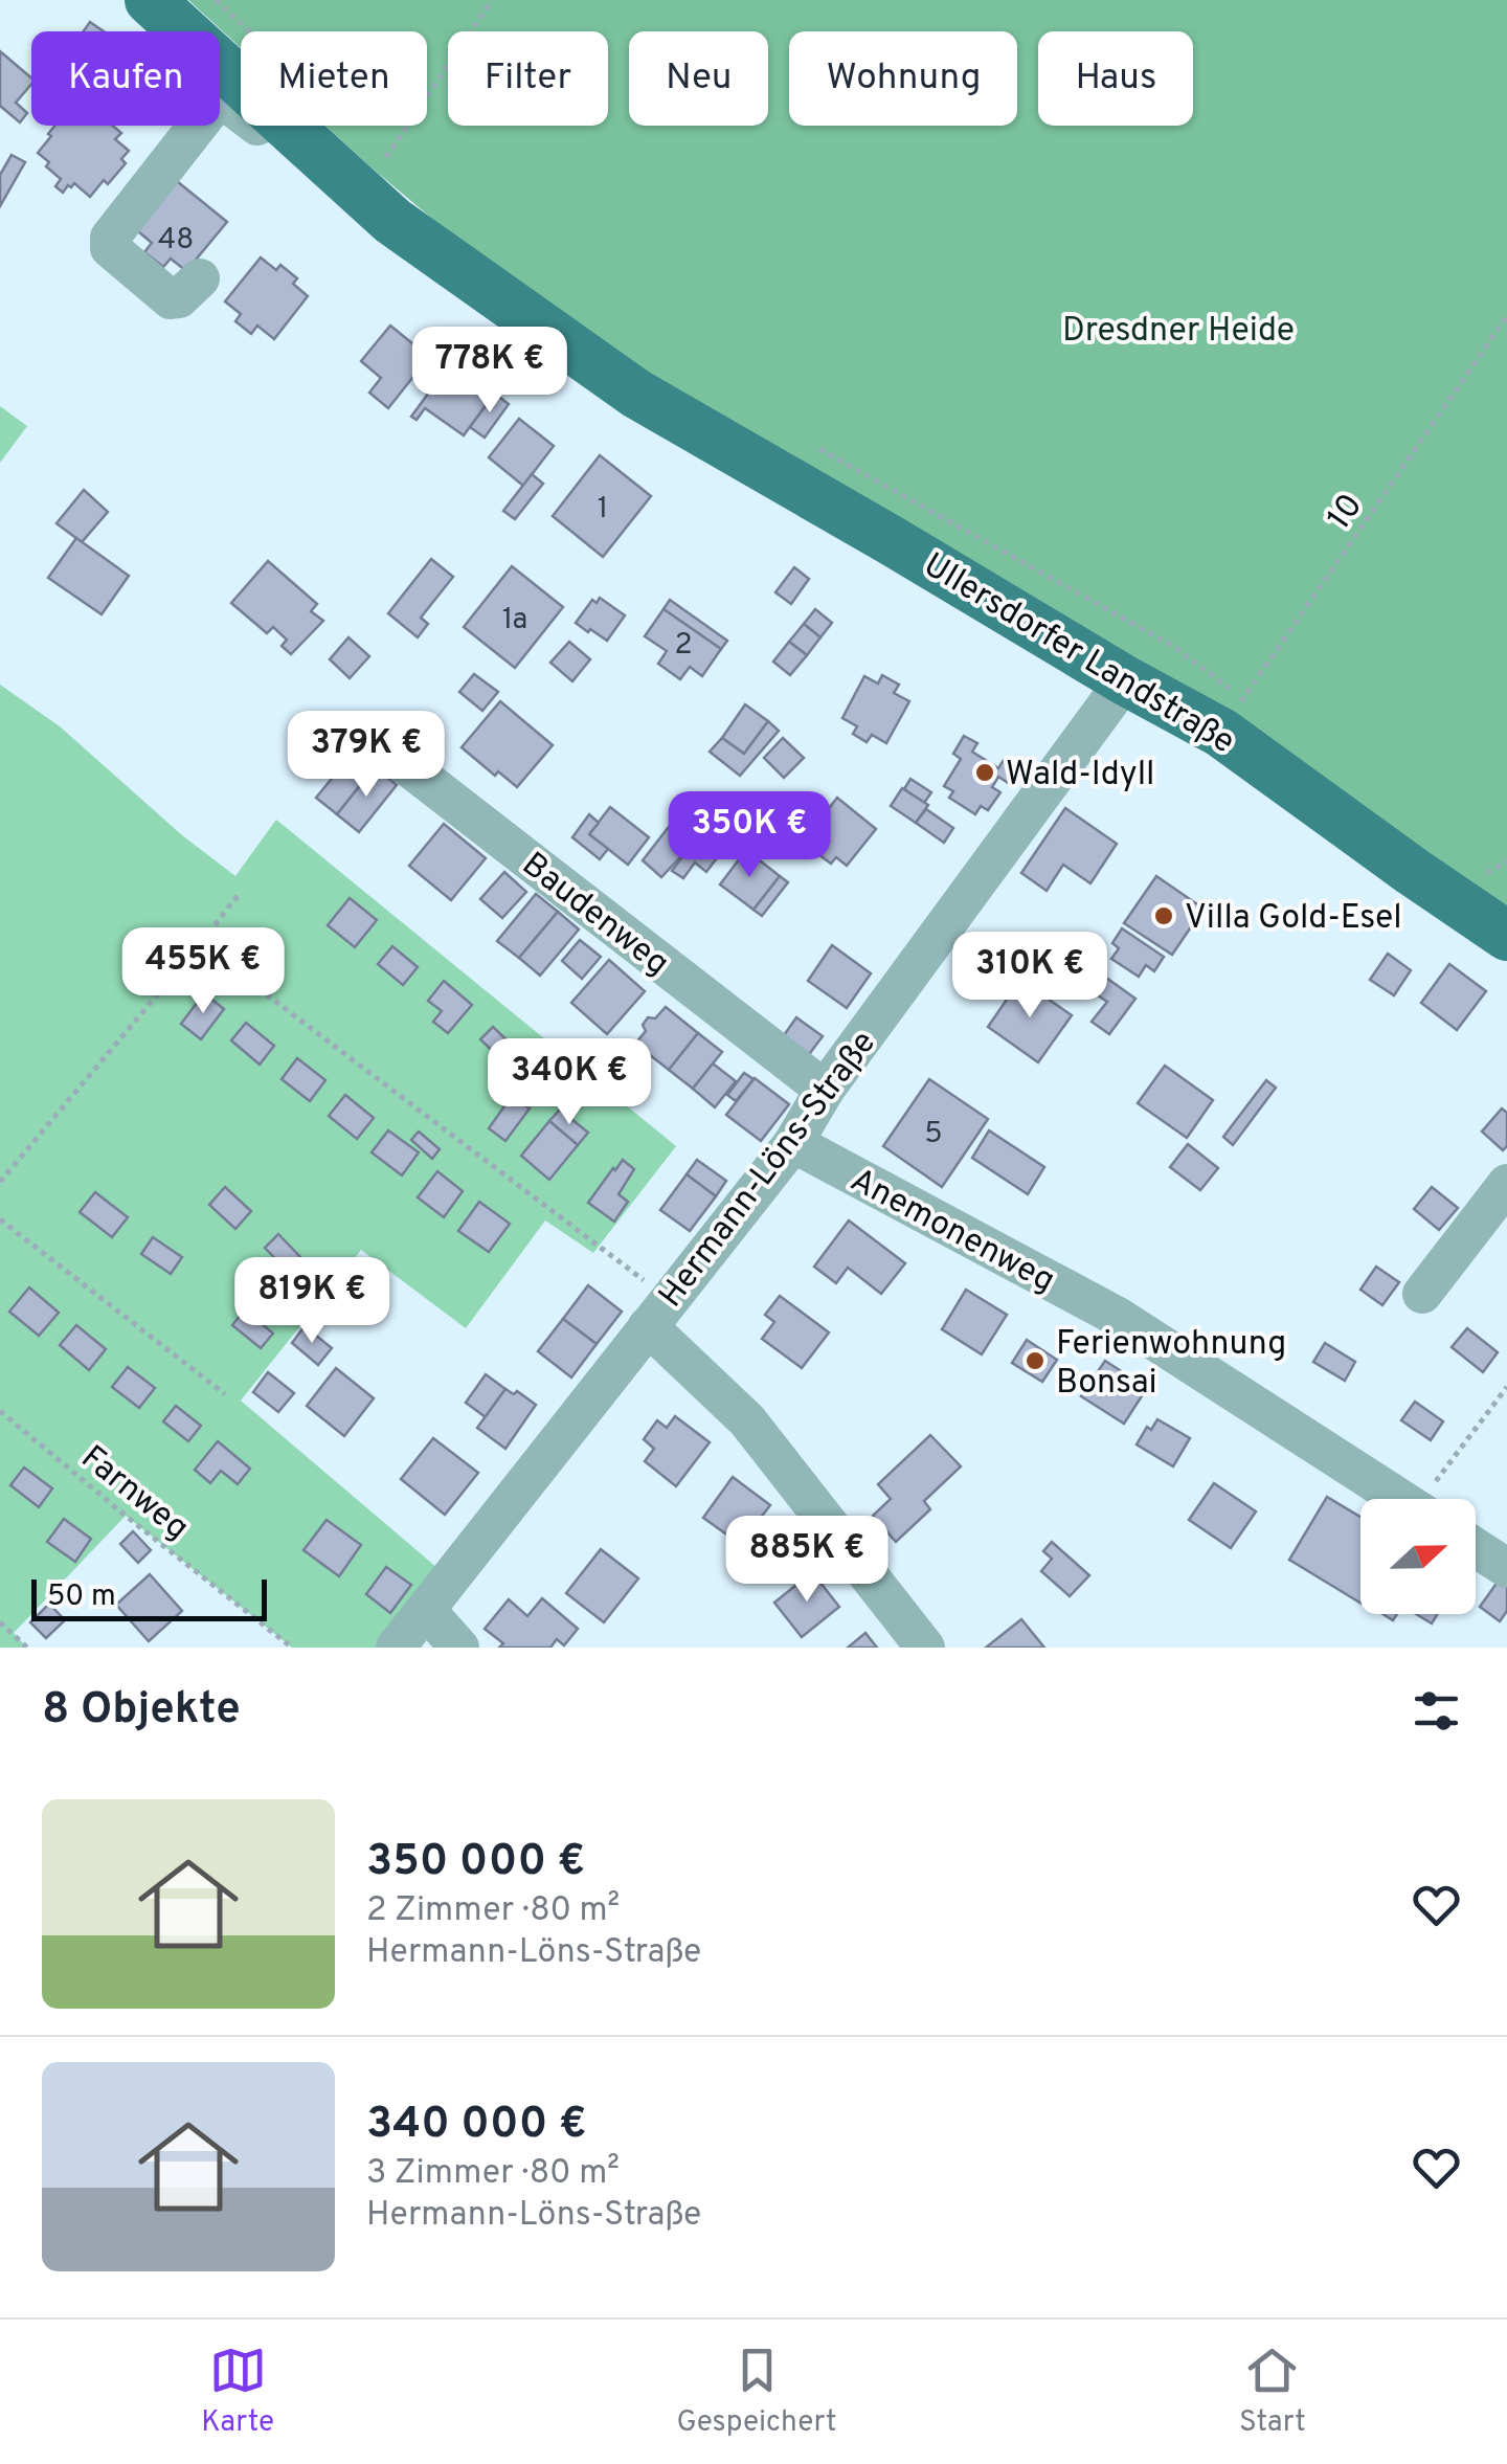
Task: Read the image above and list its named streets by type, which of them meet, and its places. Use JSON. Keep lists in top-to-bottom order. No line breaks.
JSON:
{"streets":{"main road":["Ullersdorfer Landstraße"],"street":["Baudenweg","Hermann-Löns-Straße","Anemonenweg"],"path":["10","Farnweg"]},"crossings":[["10","Ullersdorfer Landstraße"],["Ullersdorfer Landstraße","Hermann-Löns-Straße"],["Baudenweg","Hermann-Löns-Straße"],["Hermann-Löns-Straße","Anemonenweg"]],"parks":["Dresdner Heide"],"places":["Wald-Idyll","Villa Gold-Esel","Ferienwohnung Bonsai"],"house_numbers":["48","1","1a","2","5"],"scale_bar":"50 m","north":"right","page":{"chip":["Kaufen","Mieten","Filter","Neu","Wohnung","Haus"],"price":["778K €","379K €","350K €","455K €","310K €","340K €","819K €","885K €"],"scale":"50 m","heading":"8 Objekte","list":[{"name":"350 000 €","note":"2 Zimmer · 80 m² · Hermann-Löns-Straße"},{"name":"340 000 €","note":"3 Zimmer · 80 m² · Hermann-Löns-Straße"}],"tabs":["Karte","Gespeichert","Start"]}}
